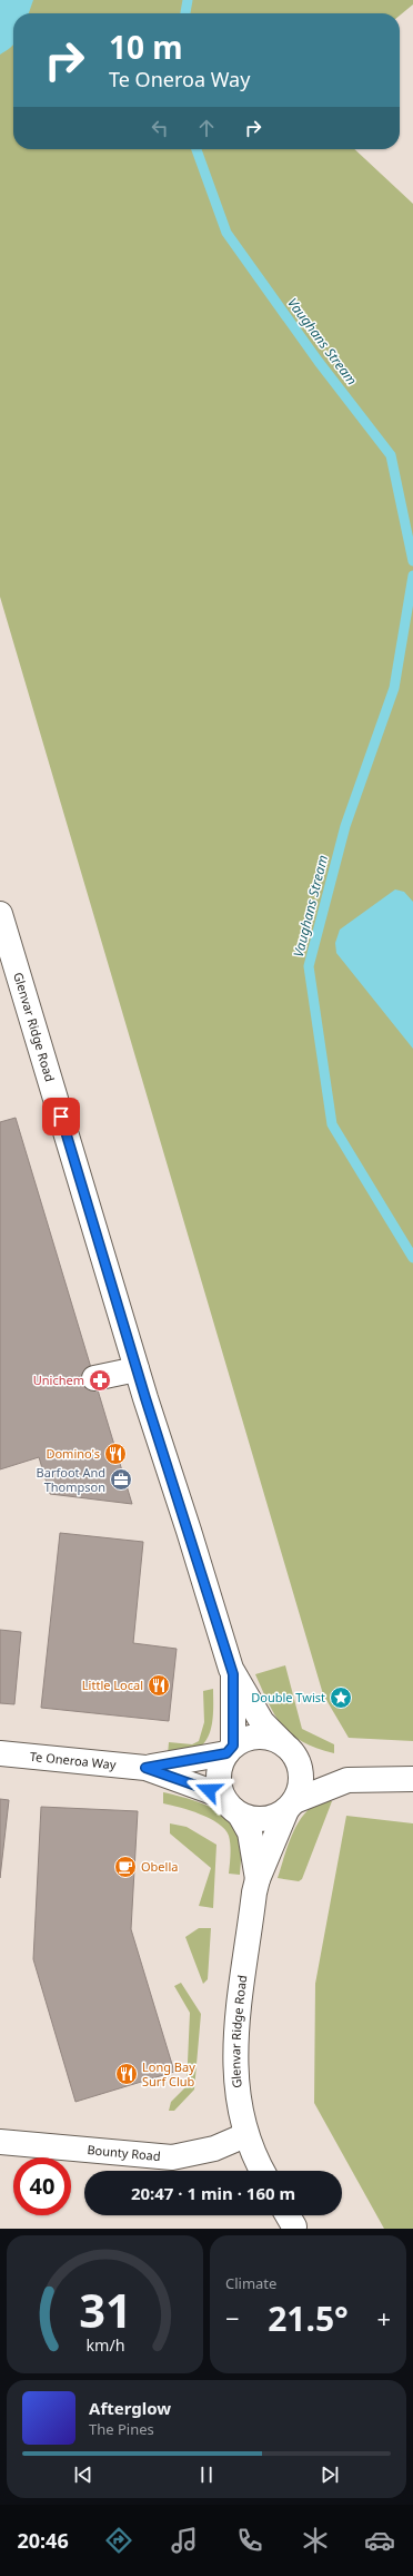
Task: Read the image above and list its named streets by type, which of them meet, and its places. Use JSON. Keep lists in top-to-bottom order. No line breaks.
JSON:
{"streets":{"street":["Glenvar Ridge Road","Te Oneroa Way","Bounty Road"]},"crossings":[["Glenvar Ridge Road","Te Oneroa Way"],["Glenvar Ridge Road","Bounty Road"]],"water":["Vaughans Stream"],"places":{"pharmacy":["Unichem"],"restaurant":["Domino's","Little Local","Long Bay Surf Club"],"office":["Barfoot And Thompson"],"place":["Double Twist"],"cafe":["Obella"]},"page":{"turn":["10 m","Te Oneroa Way"],"limit":"40","trip":"20:47 · 1 min · 160 m","tile":"Climate","heat":["−","21.5°","+"],"song":["Afterglow","The Pines"],"tabs":"20:46","gauge":["31","km/h"]}}
